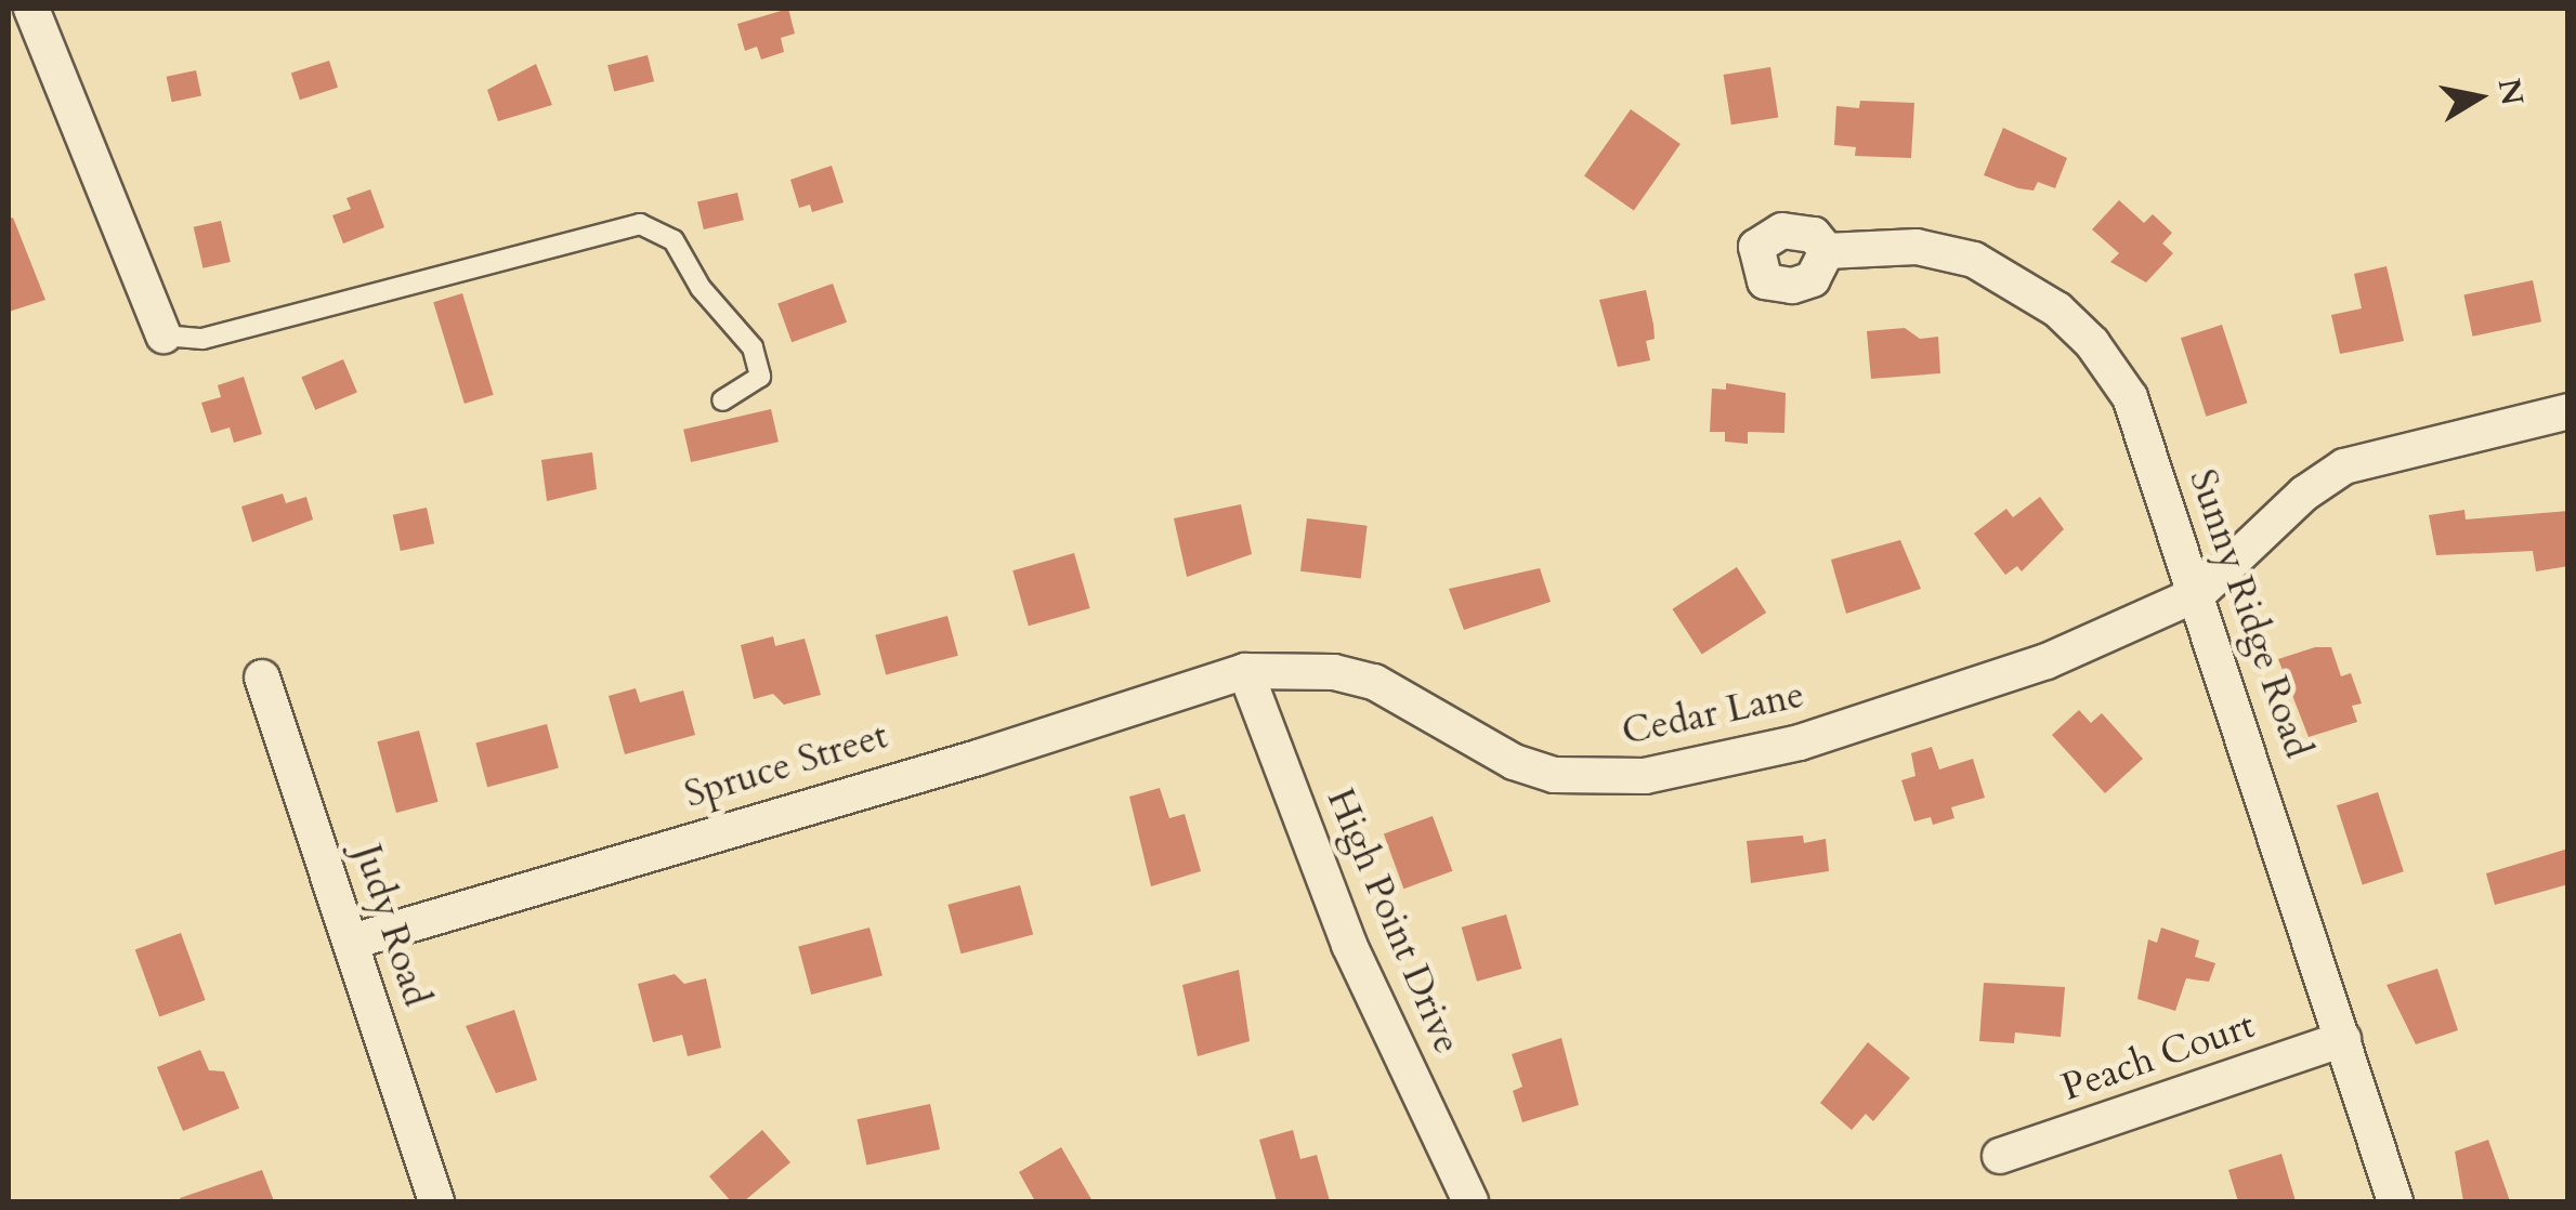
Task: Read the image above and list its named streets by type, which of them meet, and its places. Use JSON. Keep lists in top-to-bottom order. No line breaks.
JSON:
{"streets":{"street":["Sunny Ridge Road","Cedar Lane","Spruce Street","High Point Drive","Judy Road","Peach Court"]},"crossings":[["Sunny Ridge Road","Cedar Lane"],["Sunny Ridge Road","Peach Court"],["Cedar Lane","Spruce Street"],["Cedar Lane","High Point Drive"],["Spruce Street","High Point Drive"],["Spruce Street","Judy Road"]],"north":"right"}
